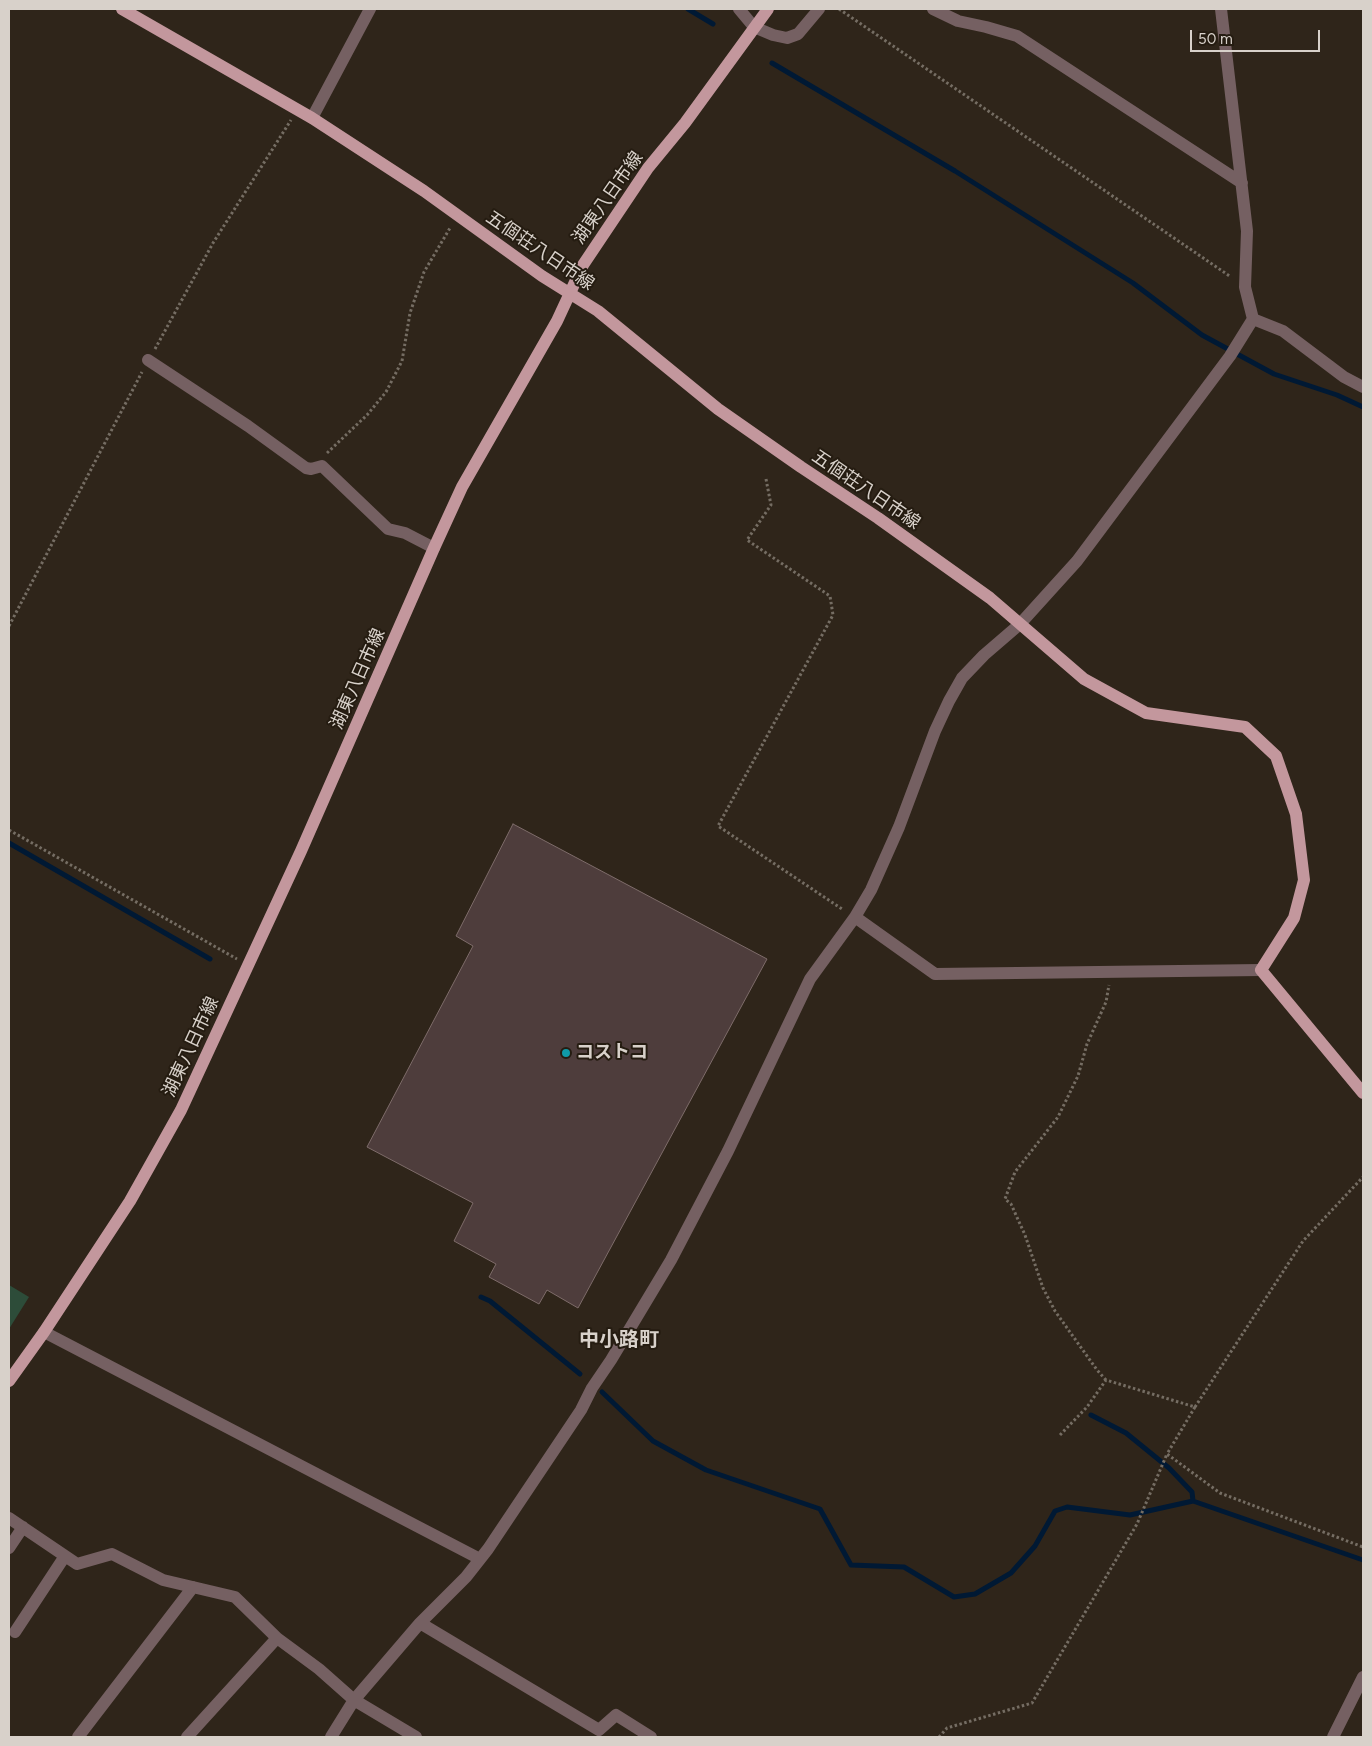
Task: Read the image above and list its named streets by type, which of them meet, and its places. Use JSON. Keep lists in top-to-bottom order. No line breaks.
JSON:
{"streets":{"main road":["湖東八日市線","五個荘八日市線"]},"crossings":[["湖東八日市線","五個荘八日市線"]],"districts":["中小路町"],"places":["コストコ"],"scale_bar":"50 m"}
